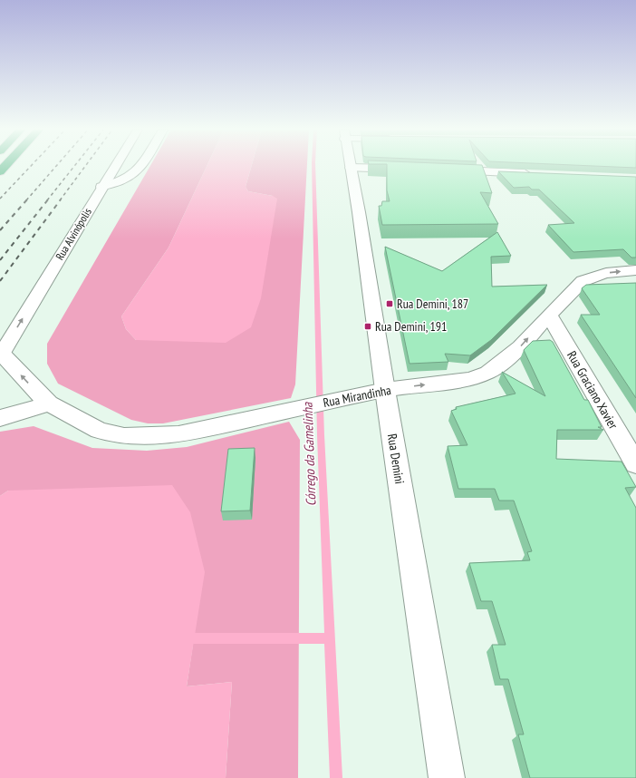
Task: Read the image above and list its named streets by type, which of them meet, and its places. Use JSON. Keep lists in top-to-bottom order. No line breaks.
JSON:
{"streets":{"street":["Rua Alvinópolis","Rua Graciano Xavier","Rua Mirandinha","Rua Demini"]},"crossings":[["Rua Alvinópolis","Rua Mirandinha"],["Rua Graciano Xavier","Rua Mirandinha"],["Rua Mirandinha","Rua Demini"]],"one_way":["Rua Alvinópolis"],"water":["Córrego da Gamelinha"],"places":{"transit":["Rua Demini, 187","Rua Demini, 191"]}}
